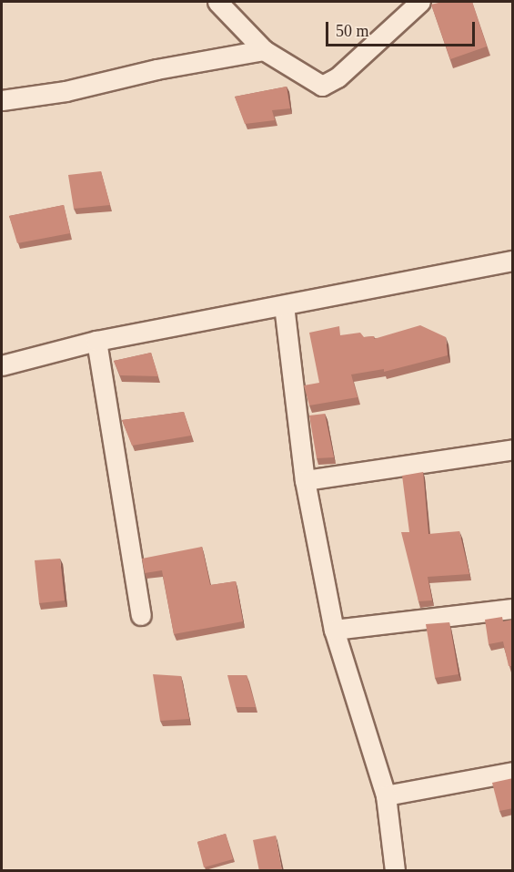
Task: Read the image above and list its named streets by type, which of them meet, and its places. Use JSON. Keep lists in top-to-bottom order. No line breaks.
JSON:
{"scale_bar":"50 m"}
